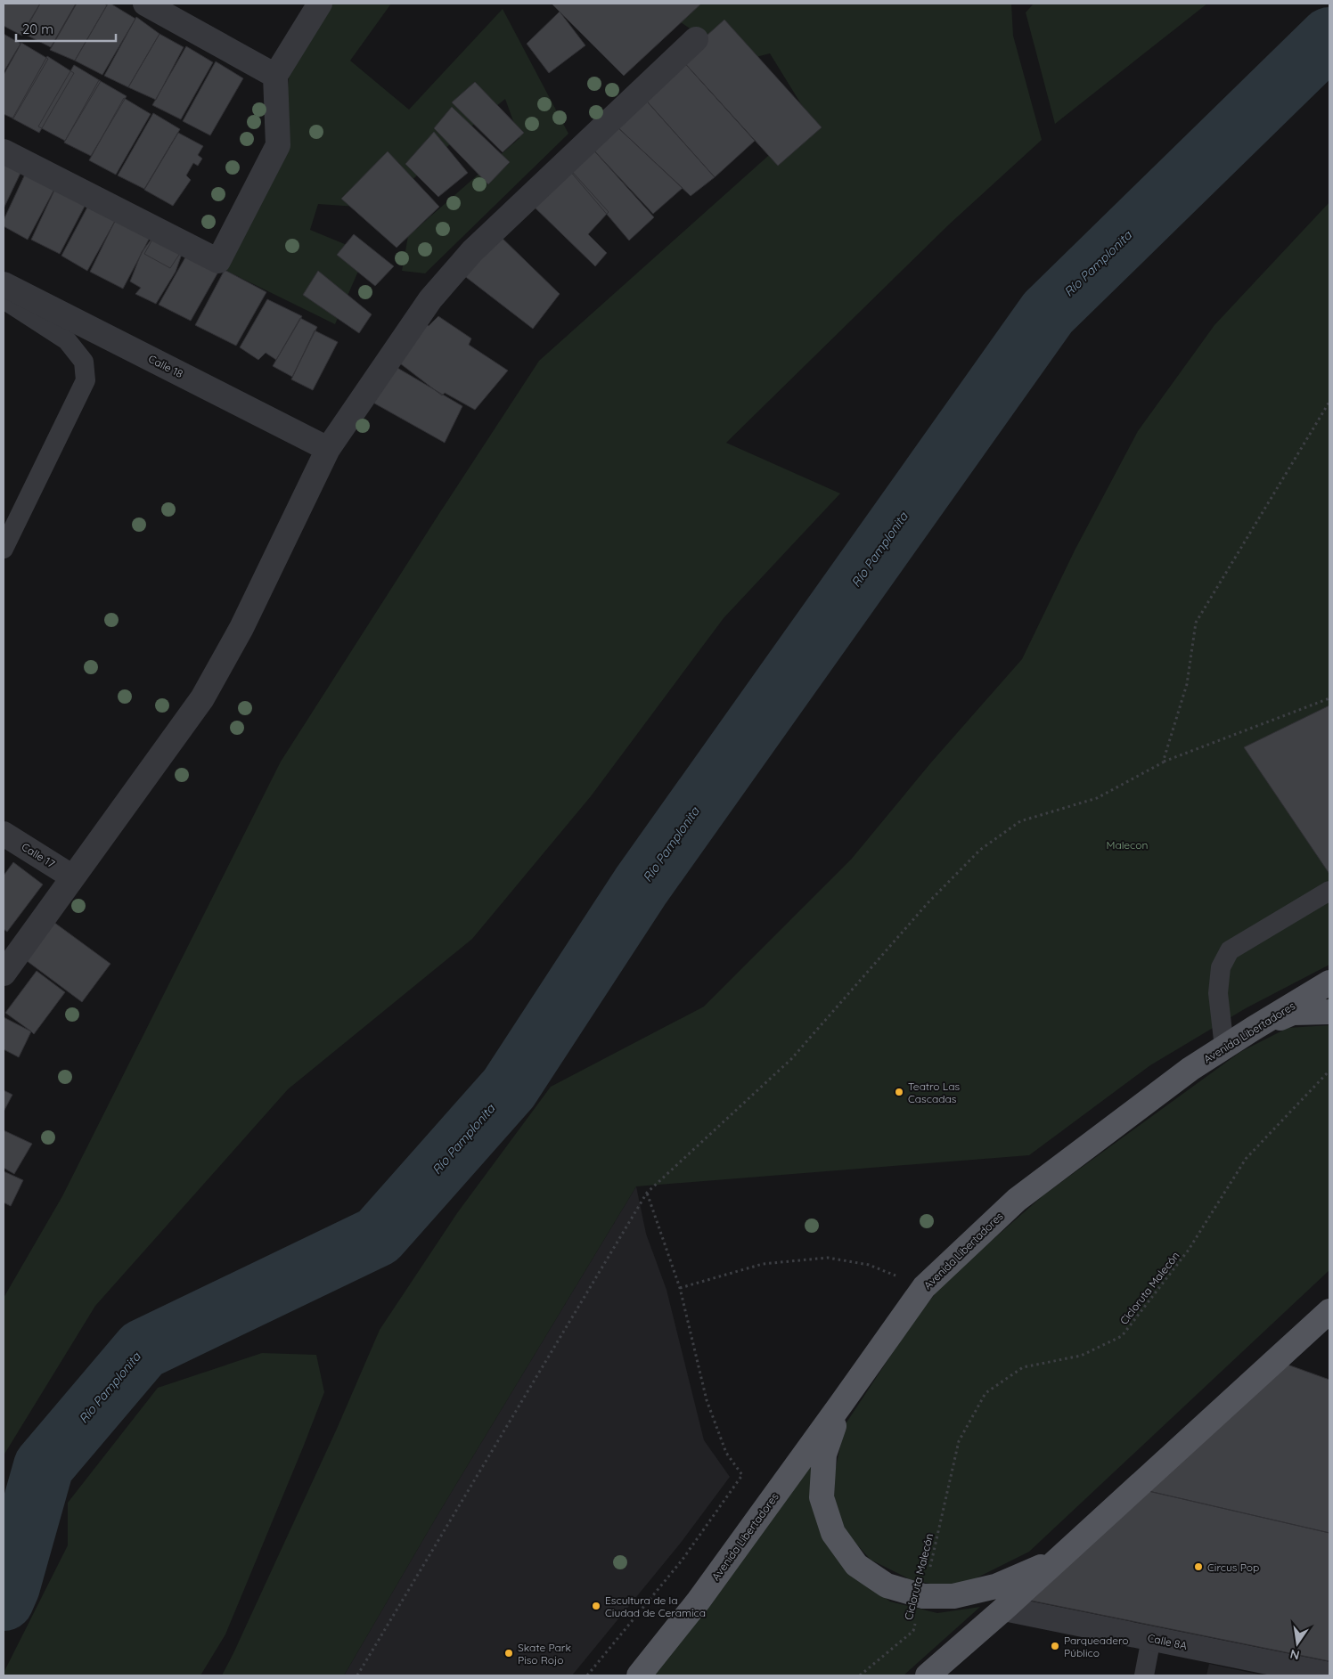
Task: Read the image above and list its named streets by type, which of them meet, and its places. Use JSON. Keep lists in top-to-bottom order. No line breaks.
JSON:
{"streets":{"main road":["Avenida Libertadores"],"street":["Calle 18","Calle 17","Calle 8A"],"path":["Cicloruta Malecón"]},"water":["Río Pamplonita"],"parks":["Malecon"],"places":["Teatro Las Cascadas","Circus Pop","Escultura de la Ciudad de Ceramica","Parqueadero Público","Skate Park Piso Rojo"],"scale_bar":"20 m","north":"bottom"}
